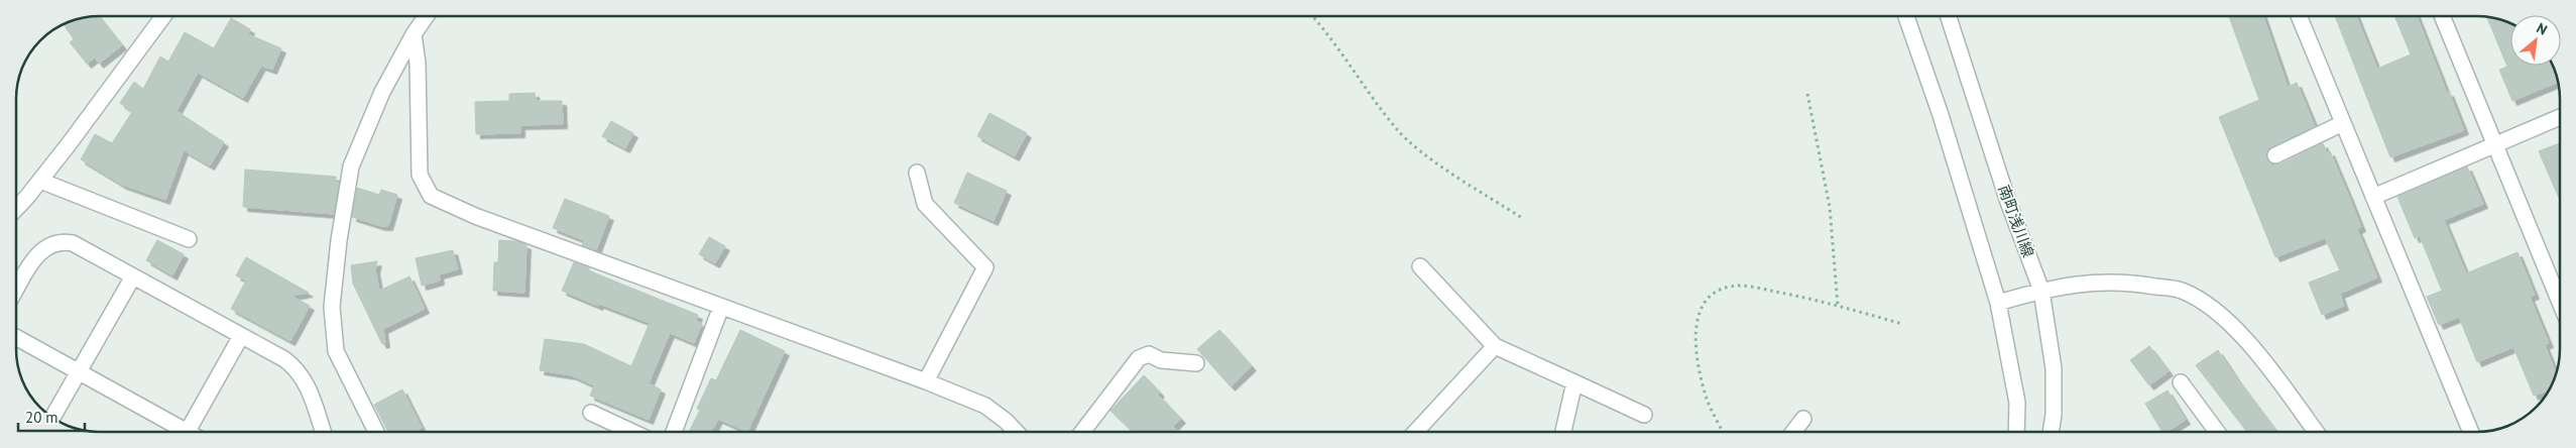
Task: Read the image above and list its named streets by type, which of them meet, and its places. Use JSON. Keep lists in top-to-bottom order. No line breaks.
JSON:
{"streets":{"street":["南町浅川線"]},"scale_bar":"20 m","north":"top right"}
